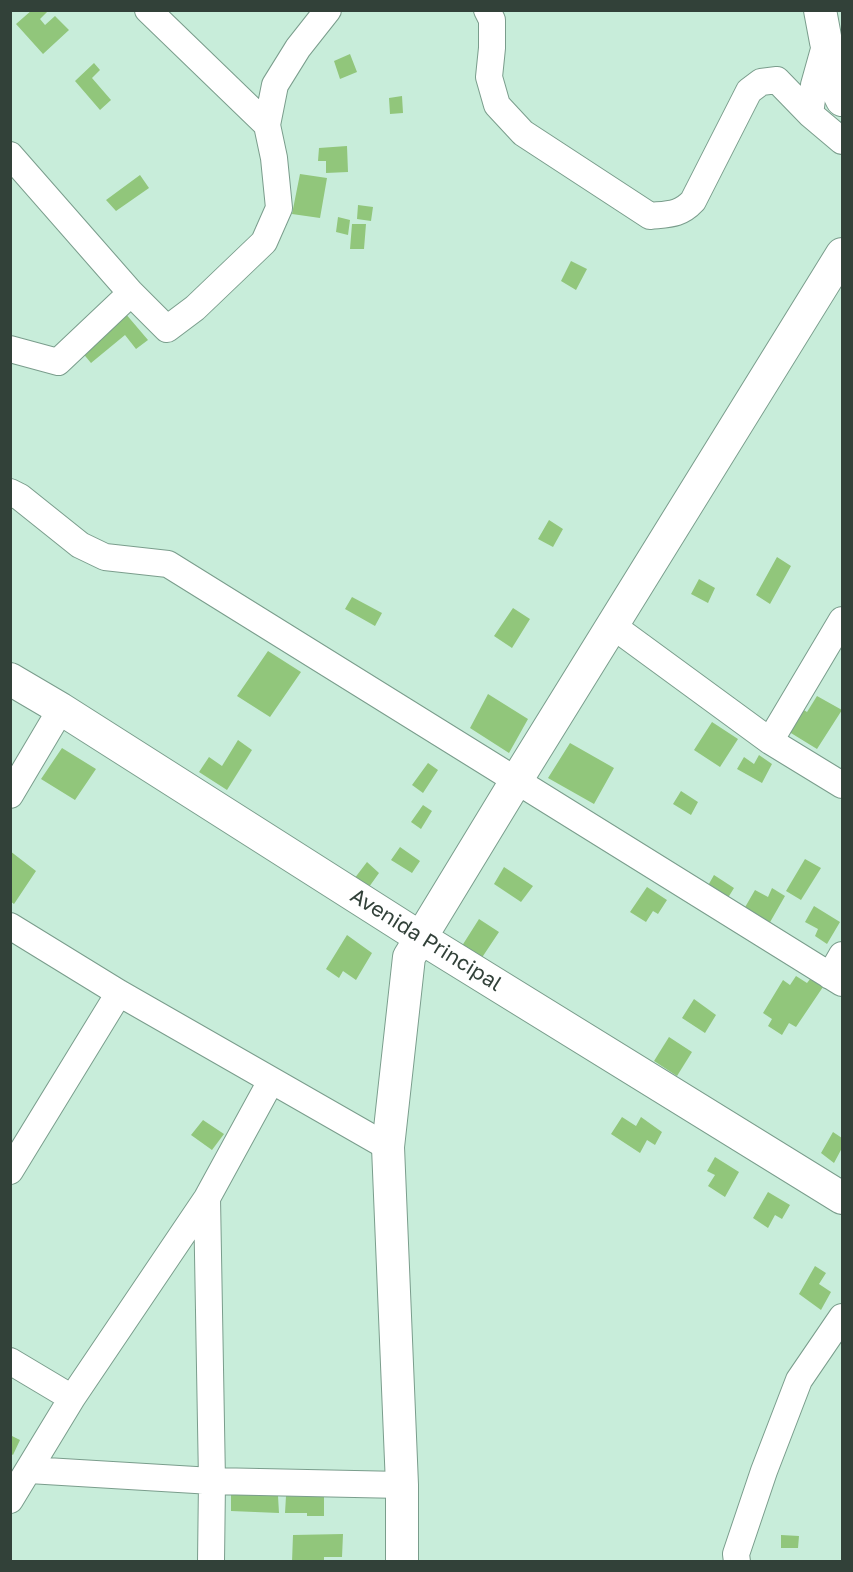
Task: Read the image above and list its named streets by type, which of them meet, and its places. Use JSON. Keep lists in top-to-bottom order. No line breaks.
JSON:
{"streets":{"street":["Avenida Principal"]}}
